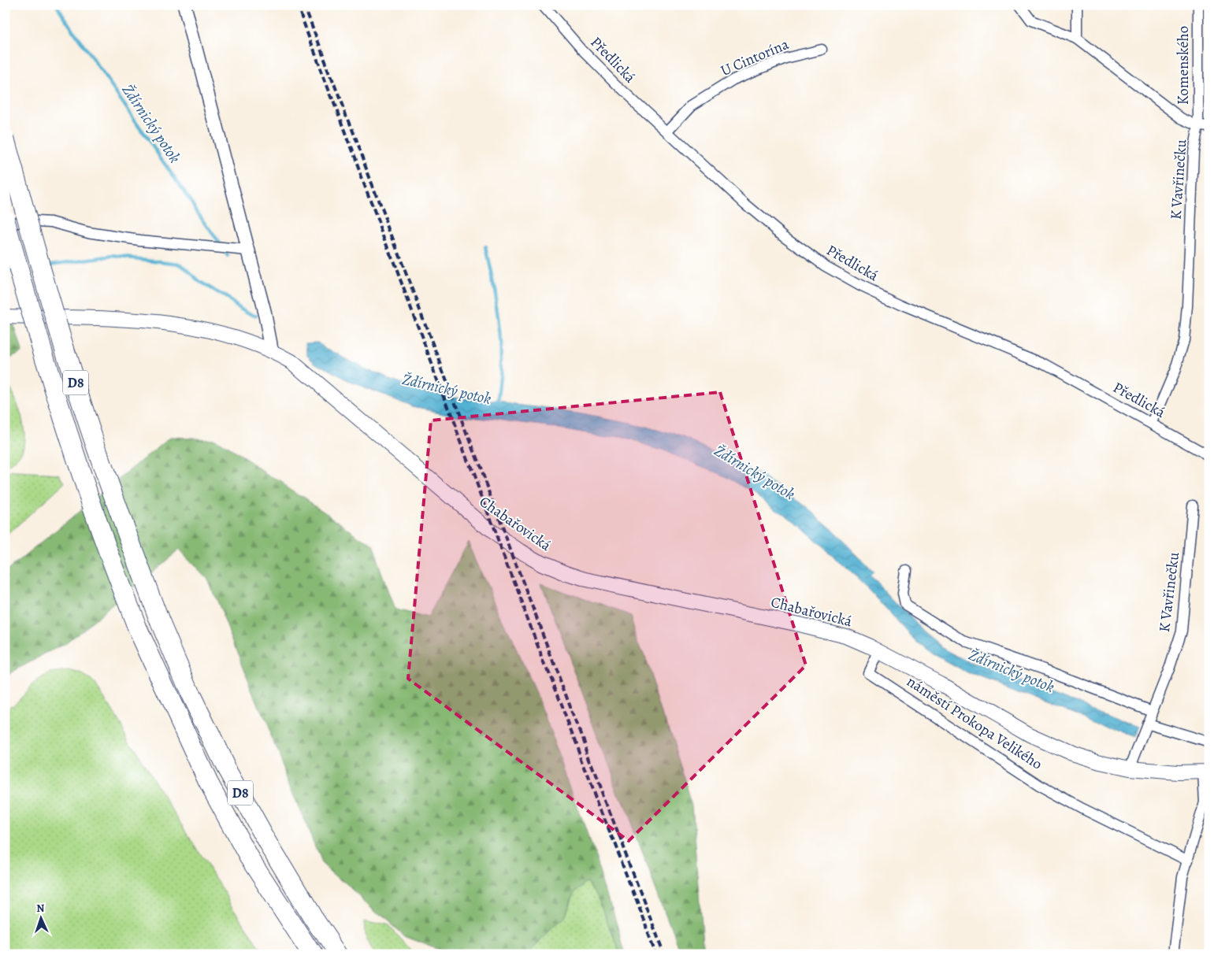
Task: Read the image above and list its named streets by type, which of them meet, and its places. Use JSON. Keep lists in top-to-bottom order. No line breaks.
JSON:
{"streets":{"highway":["D8"],"main road":["Chabařovická","náměstí Prokopa Velikého"],"street":["U Cintorína","Předlická","Komenského","K Vavřinečku"]},"crossings":[["U Cintorína","Předlická"],["Předlická","K Vavřinečku"],["Komenského","K Vavřinečku"],["Chabařovická","náměstí Prokopa Velikého"]],"water":["Ždírnický potok"],"north":"top"}
